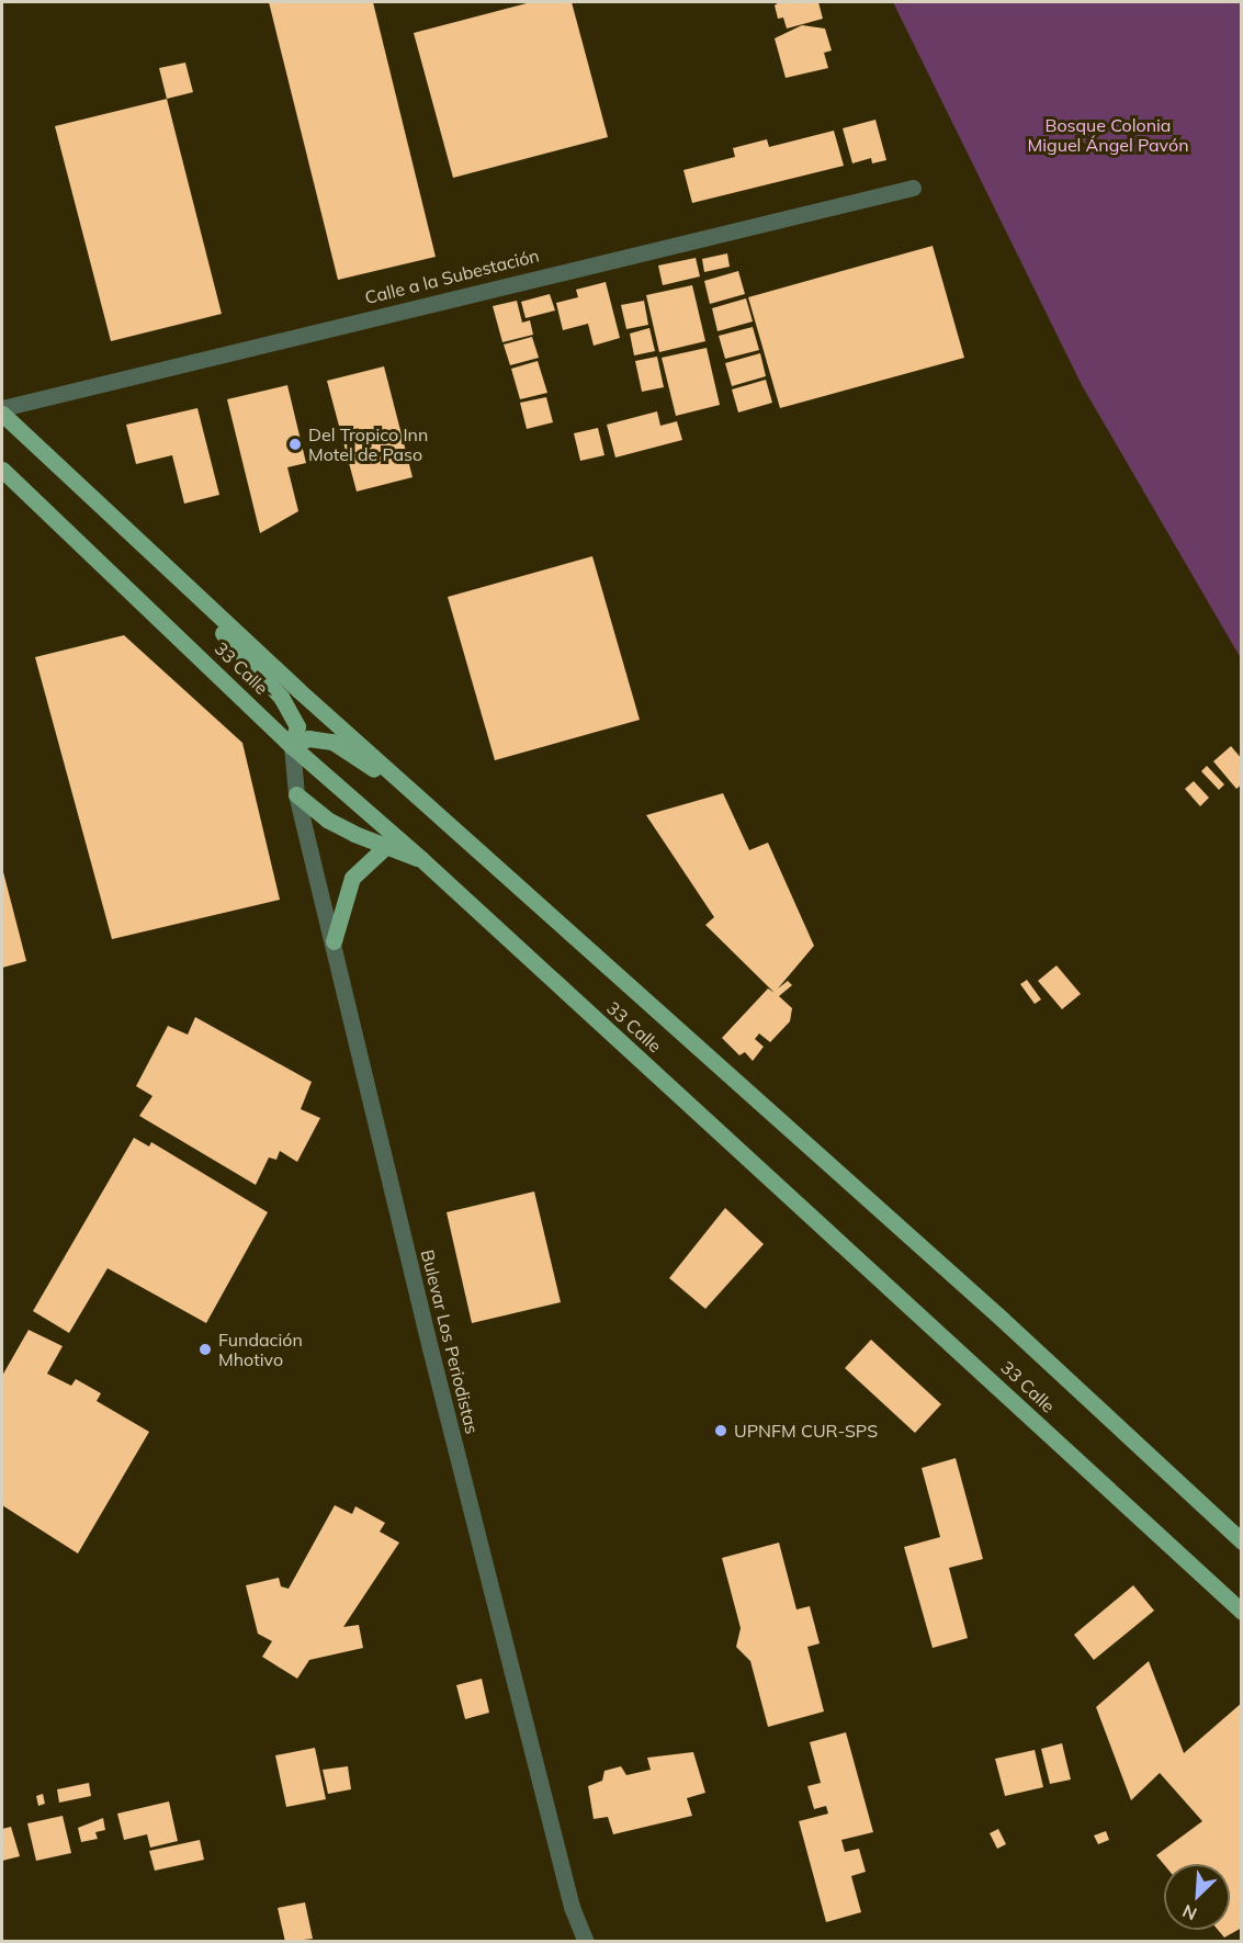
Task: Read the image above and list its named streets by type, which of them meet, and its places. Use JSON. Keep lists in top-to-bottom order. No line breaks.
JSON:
{"streets":{"main road":["33 Calle"],"street":["Calle a la Subestación","Bulevar Los Periodistas"]},"crossings":[["33 Calle","Bulevar Los Periodistas"]],"parks":["Bosque Colonia Miguel Ángel Pavón"],"places":["Del Tropico Inn Motel de Paso","Fundación Mhotivo","UPNFM CUR-SPS"],"north":"bottom left"}
